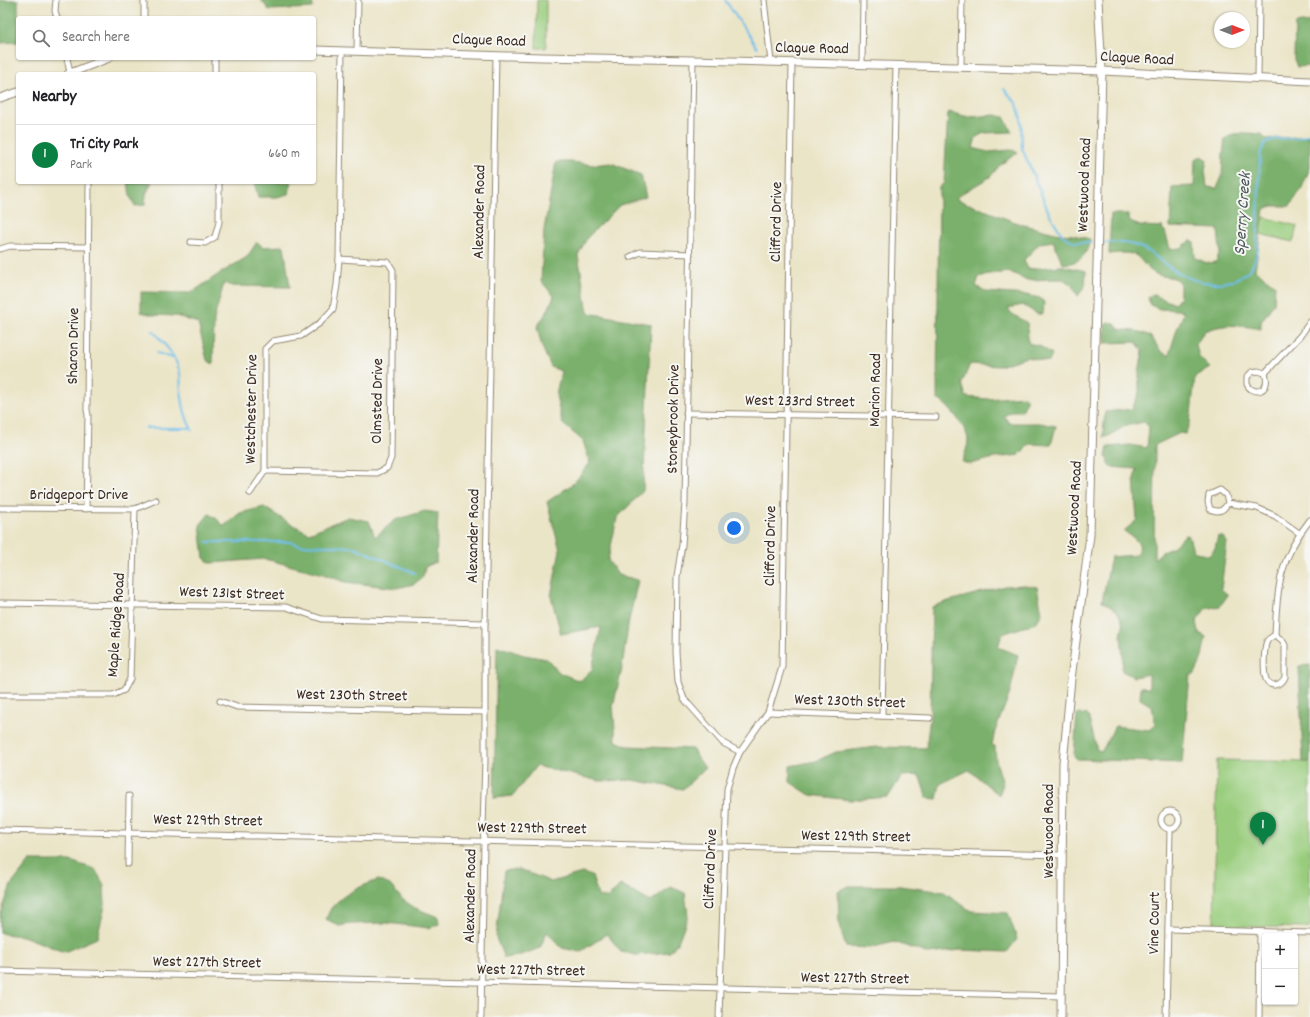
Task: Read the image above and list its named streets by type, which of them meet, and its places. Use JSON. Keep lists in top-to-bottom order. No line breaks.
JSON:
{"streets":{"main road":["Clague Road","Westwood Road"],"street":["Alexander Road","Clifford Drive","Sharon Drive","Marion Road","Olmsted Drive","West 233rd Street","Westchester Drive","Stoneybrook Drive","Bridgeport Drive","West 231st Street","Maple Ridge Road","West 230th Street","West 229th Street","Vine Court","West 227th Street"]},"crossings":[["Clague Road","Westwood Road"],["Clague Road","Alexander Road"],["Clague Road","Clifford Drive"],["Clague Road","Marion Road"],["Clague Road","Westchester Drive"],["Clague Road","Stoneybrook Drive"],["Westwood Road","West 229th Street"],["Westwood Road","West 227th Street"],["Alexander Road","West 231st Street"],["Alexander Road","West 230th Street"],["Alexander Road","West 229th Street"],["Alexander Road","West 227th Street"],["Clifford Drive","West 233rd Street"],["Clifford Drive","Stoneybrook Drive"],["Clifford Drive","West 230th Street"],["Clifford Drive","West 229th Street"],["Clifford Drive","West 227th Street"],["Sharon Drive","Bridgeport Drive"],["Marion Road","West 233rd Street"],["Marion Road","West 230th Street"],["Olmsted Drive","Westchester Drive"],["West 233rd Street","Stoneybrook Drive"],["Bridgeport Drive","Maple Ridge Road"],["West 231st Street","Maple Ridge Road"]],"water":["Sperry Creek"],"north":"right","page":{"search":"Search here","heading":"Nearby","list":[{"mark":"1","name":"Tri City Park","note":"Park","value":"660 m"}],"pins":"1","map_buttons":["+","−"]}}
